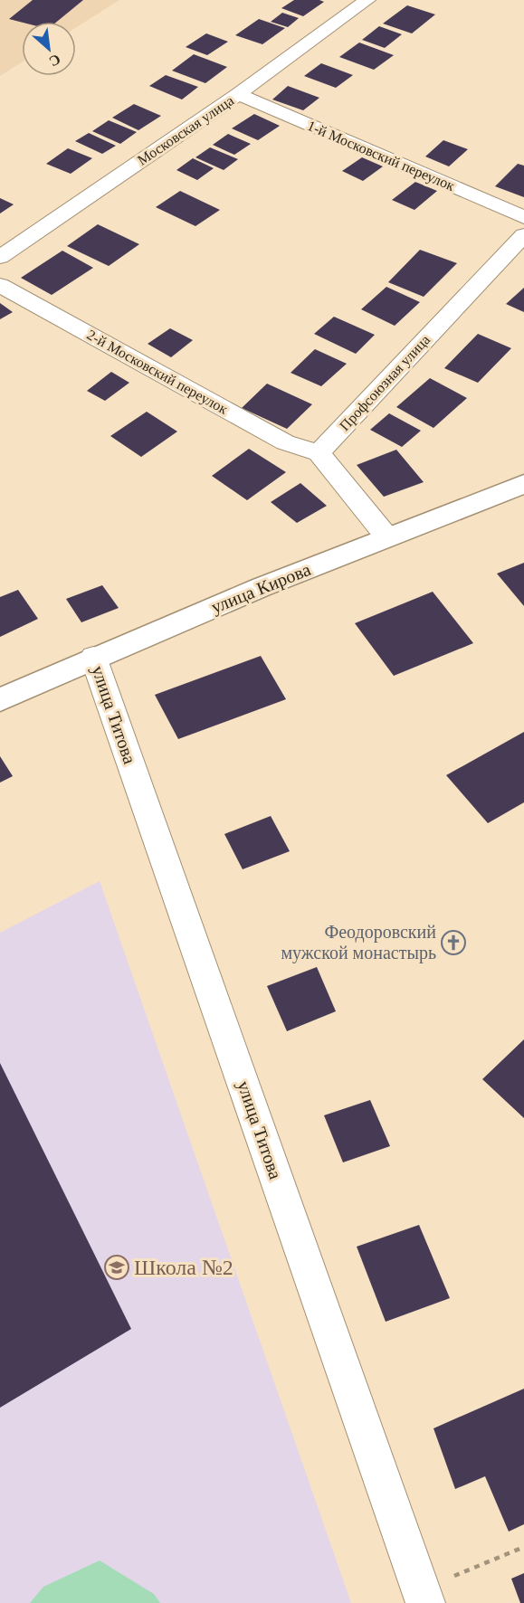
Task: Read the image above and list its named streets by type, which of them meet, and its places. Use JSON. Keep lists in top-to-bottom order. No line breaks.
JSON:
{"streets":{"street":["Московская улица","1-й Московский переулок","2-й Московский переулок","Профсоюзная улица","улица Кирова","улица Титова"]},"crossings":[["Московская улица","1-й Московский переулок"],["2-й Московский переулок","Профсоюзная улица"],["улица Кирова","улица Титова"]],"places":{"church":["Феодоровский мужской монастырь"],"school or university":["Школа №2"]},"north":"bottom right"}
